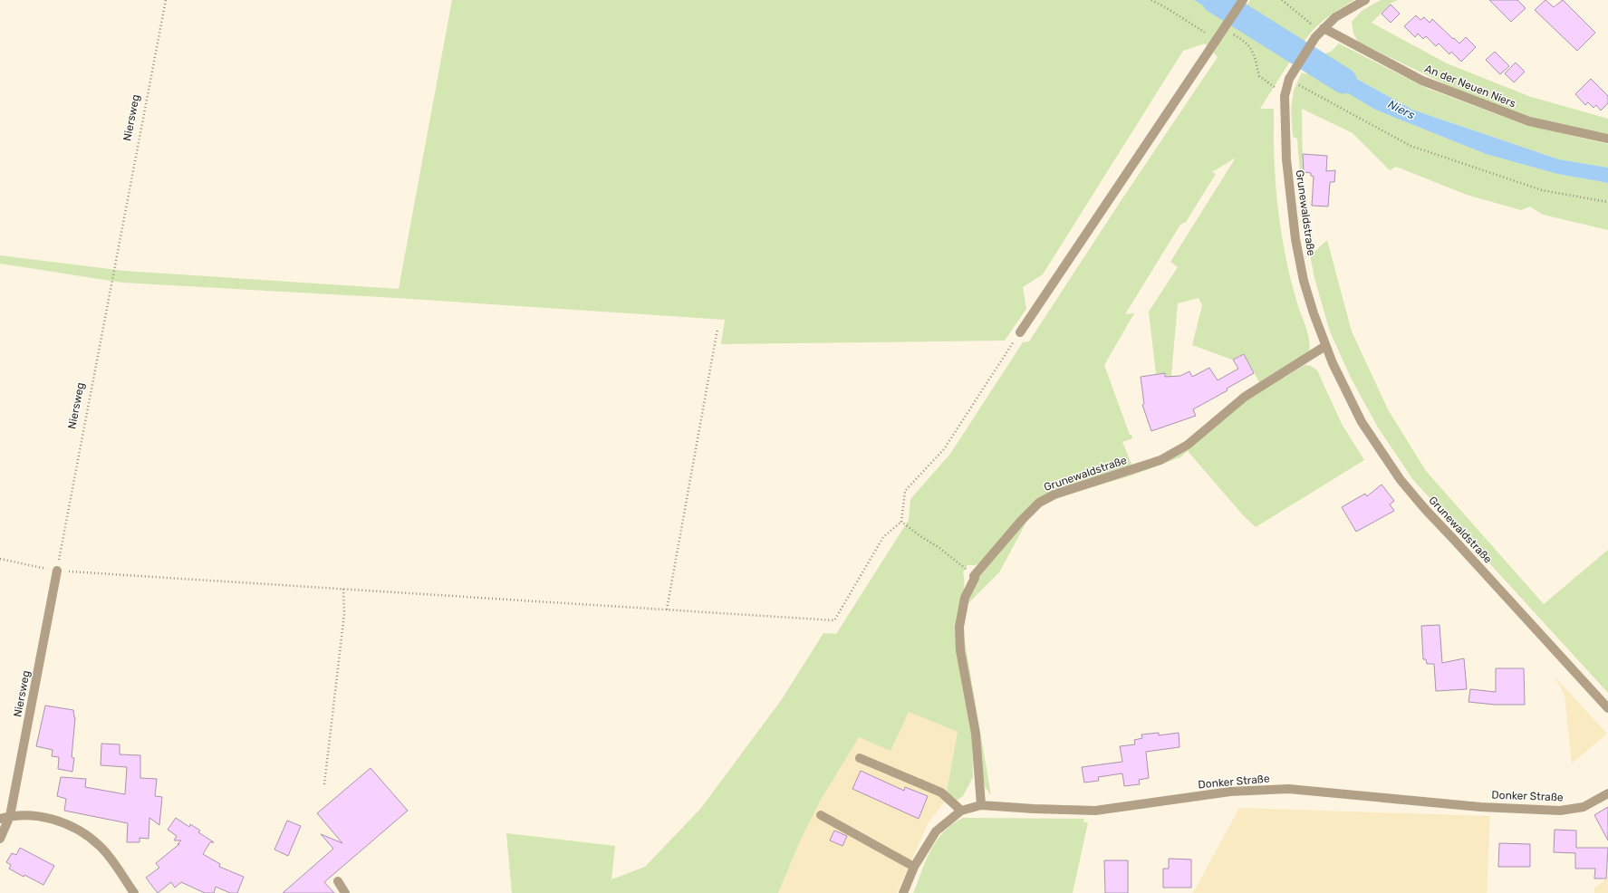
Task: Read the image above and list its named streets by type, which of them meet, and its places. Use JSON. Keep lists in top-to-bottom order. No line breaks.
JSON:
{"streets":{"street":["An der Neuen Niers","Niersweg","Grunewaldstraße","Donker Straße"]},"crossings":[["An der Neuen Niers","Grunewaldstraße"],["Grunewaldstraße","Donker Straße"]],"water":["Niers"]}
